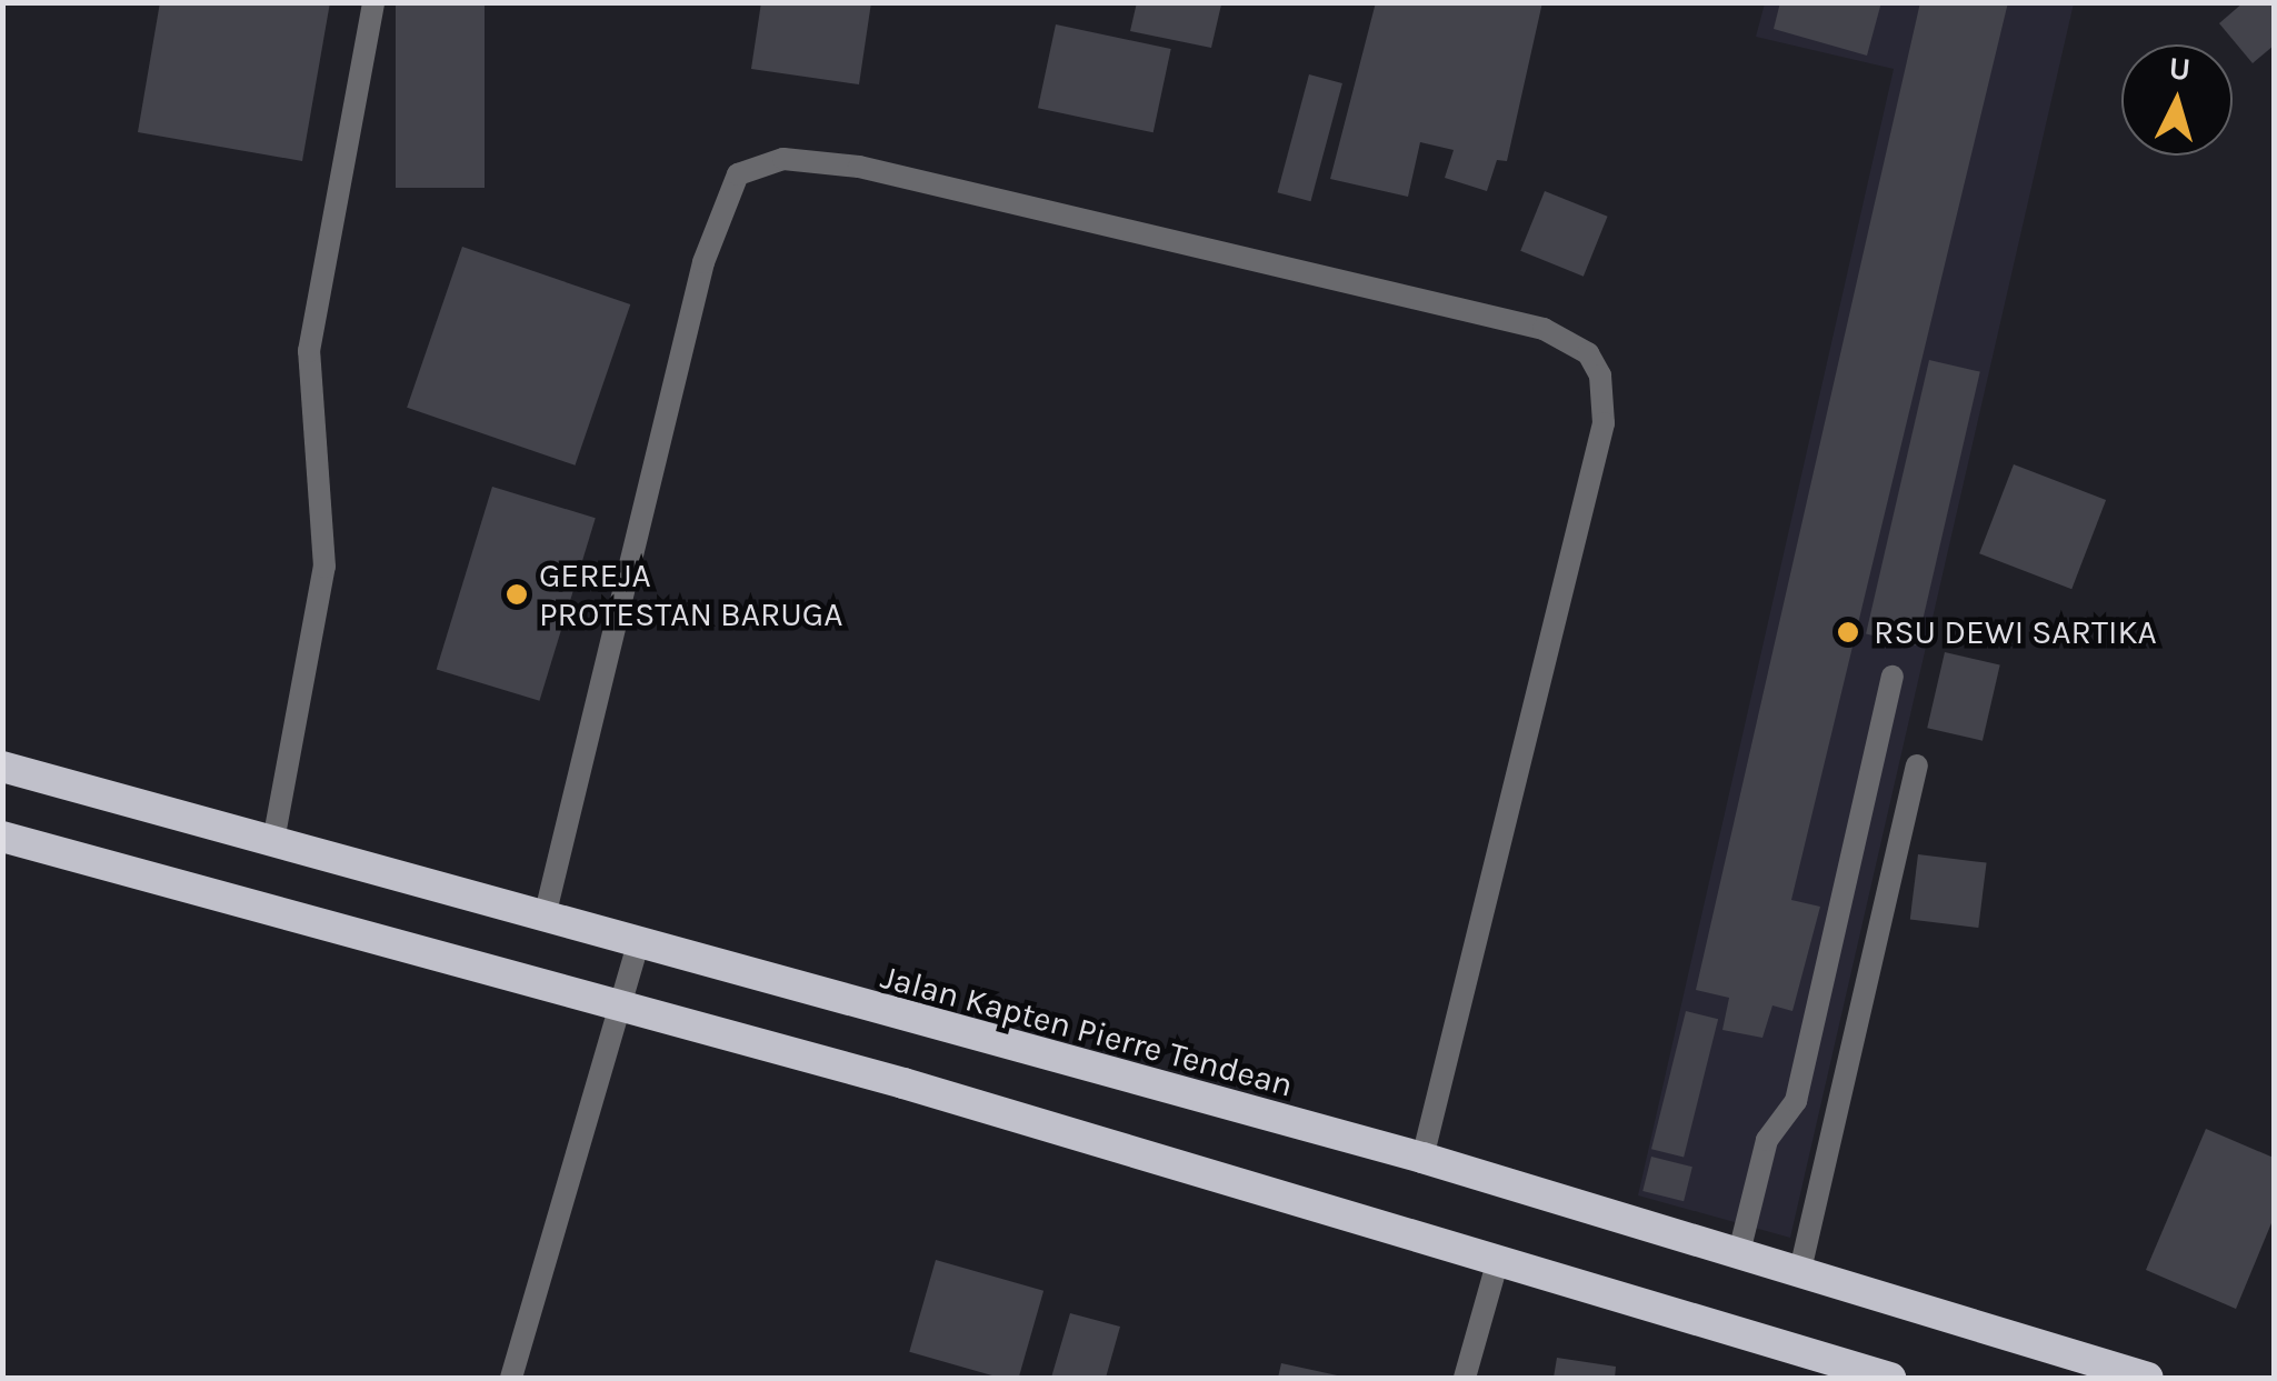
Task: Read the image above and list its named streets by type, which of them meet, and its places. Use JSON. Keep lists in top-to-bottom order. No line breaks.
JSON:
{"streets":{"highway":["Jalan Kapten Pierre Tendean"]},"places":["GEREJA PROTESTAN BARUGA","RSU DEWI SARTIKA"],"north":"top"}
